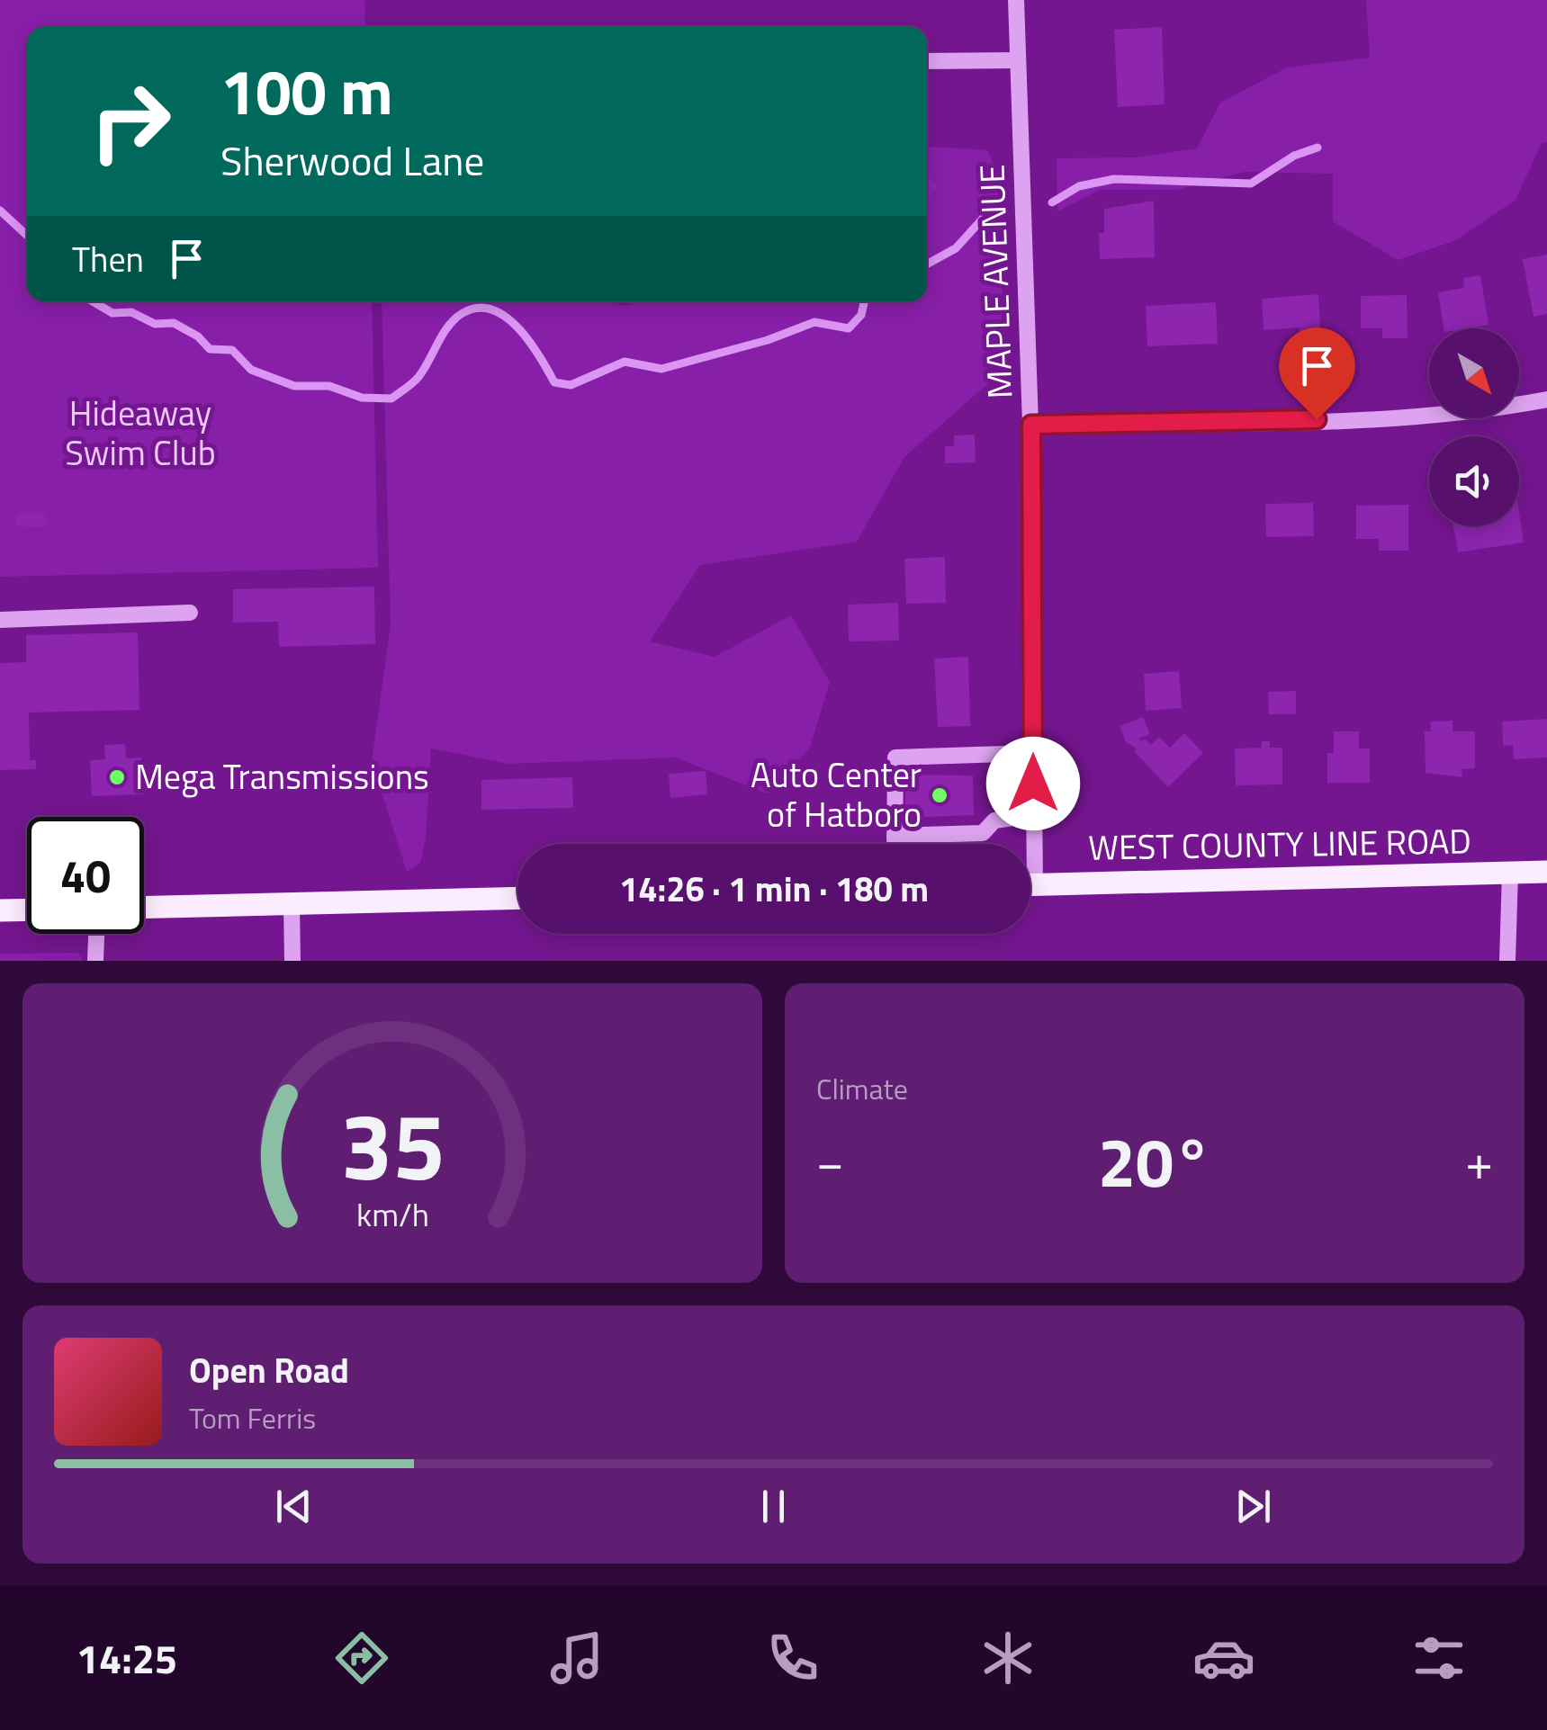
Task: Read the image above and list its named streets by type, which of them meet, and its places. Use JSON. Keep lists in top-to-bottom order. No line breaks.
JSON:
{"streets":{"main road":["WEST COUNTY LINE ROAD"],"street":["MAPLE AVENUE"]},"parks":["Hideaway Swim Club"],"places":["Mega Transmissions","Auto Center of Hatboro"],"north":"bottom right","page":{"turn":["100 m","Sherwood Lane"],"then":"Then","limit":"40","trip":"14:26 · 1 min · 180 m","tile":"Climate","heat":["−","20°","+"],"song":["Open Road","Tom Ferris"],"tabs":"14:25","gauge":["35","km/h"]}}
